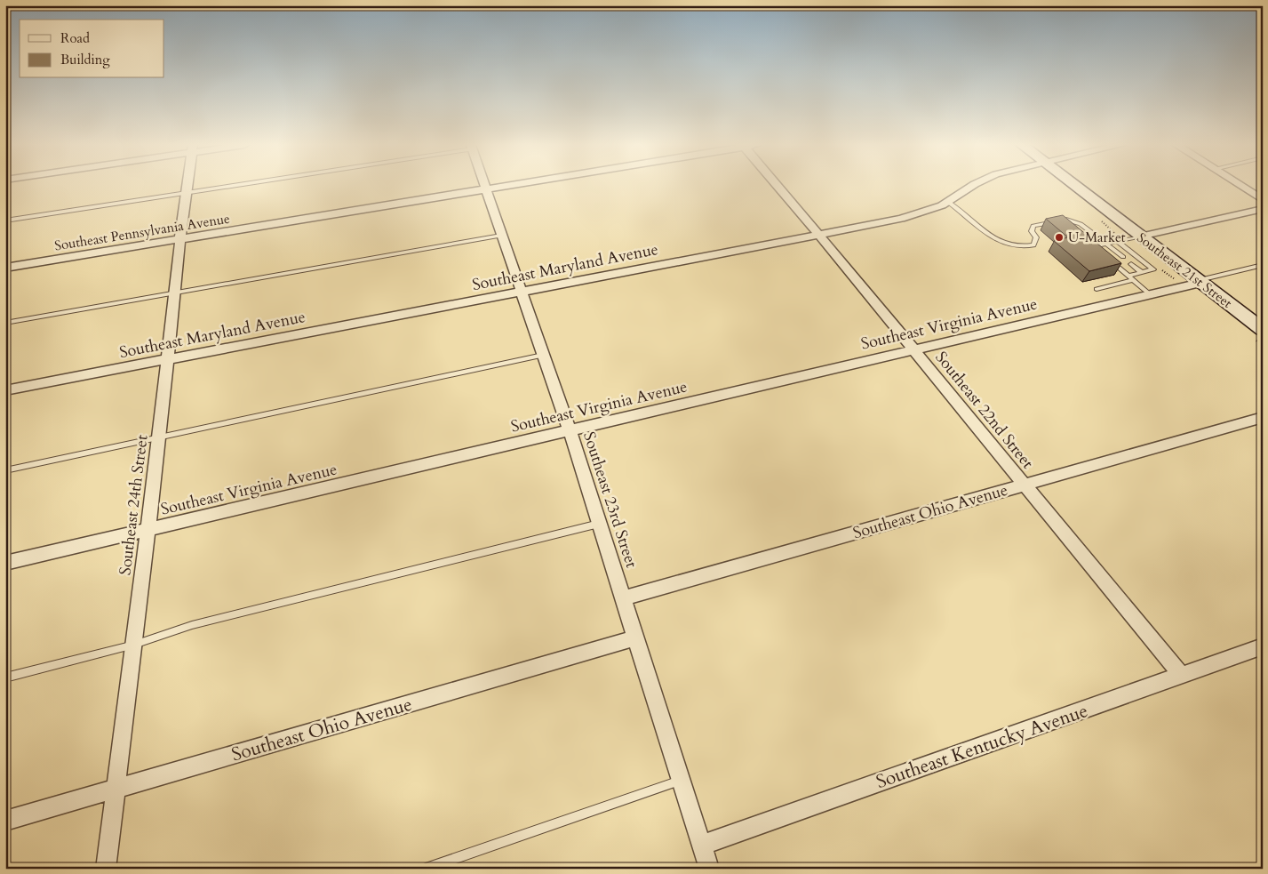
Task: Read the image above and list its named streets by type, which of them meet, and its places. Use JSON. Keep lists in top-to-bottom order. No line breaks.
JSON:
{"streets":{"main road":["Southeast 21st Street"],"street":["Southeast Pennsylvania Avenue","Southeast Maryland Avenue","Southeast Virginia Avenue","Southeast 22nd Street","Southeast 23rd Street","Southeast 24th Street","Southeast Ohio Avenue","Southeast Kentucky Avenue"]},"crossings":[["Southeast Pennsylvania Avenue","Southeast 23rd Street"],["Southeast Pennsylvania Avenue","Southeast 24th Street"],["Southeast Maryland Avenue","Southeast 22nd Street"],["Southeast Maryland Avenue","Southeast 23rd Street"],["Southeast Maryland Avenue","Southeast 24th Street"],["Southeast 21st Street","Southeast Virginia Avenue"],["Southeast Virginia Avenue","Southeast 22nd Street"],["Southeast Virginia Avenue","Southeast 23rd Street"],["Southeast Virginia Avenue","Southeast 24th Street"],["Southeast 22nd Street","Southeast Ohio Avenue"],["Southeast 22nd Street","Southeast Kentucky Avenue"],["Southeast 23rd Street","Southeast Ohio Avenue"],["Southeast 23rd Street","Southeast Kentucky Avenue"],["Southeast 24th Street","Southeast Ohio Avenue"]],"places":["U-Market"],"legend":["Road","Building"]}
